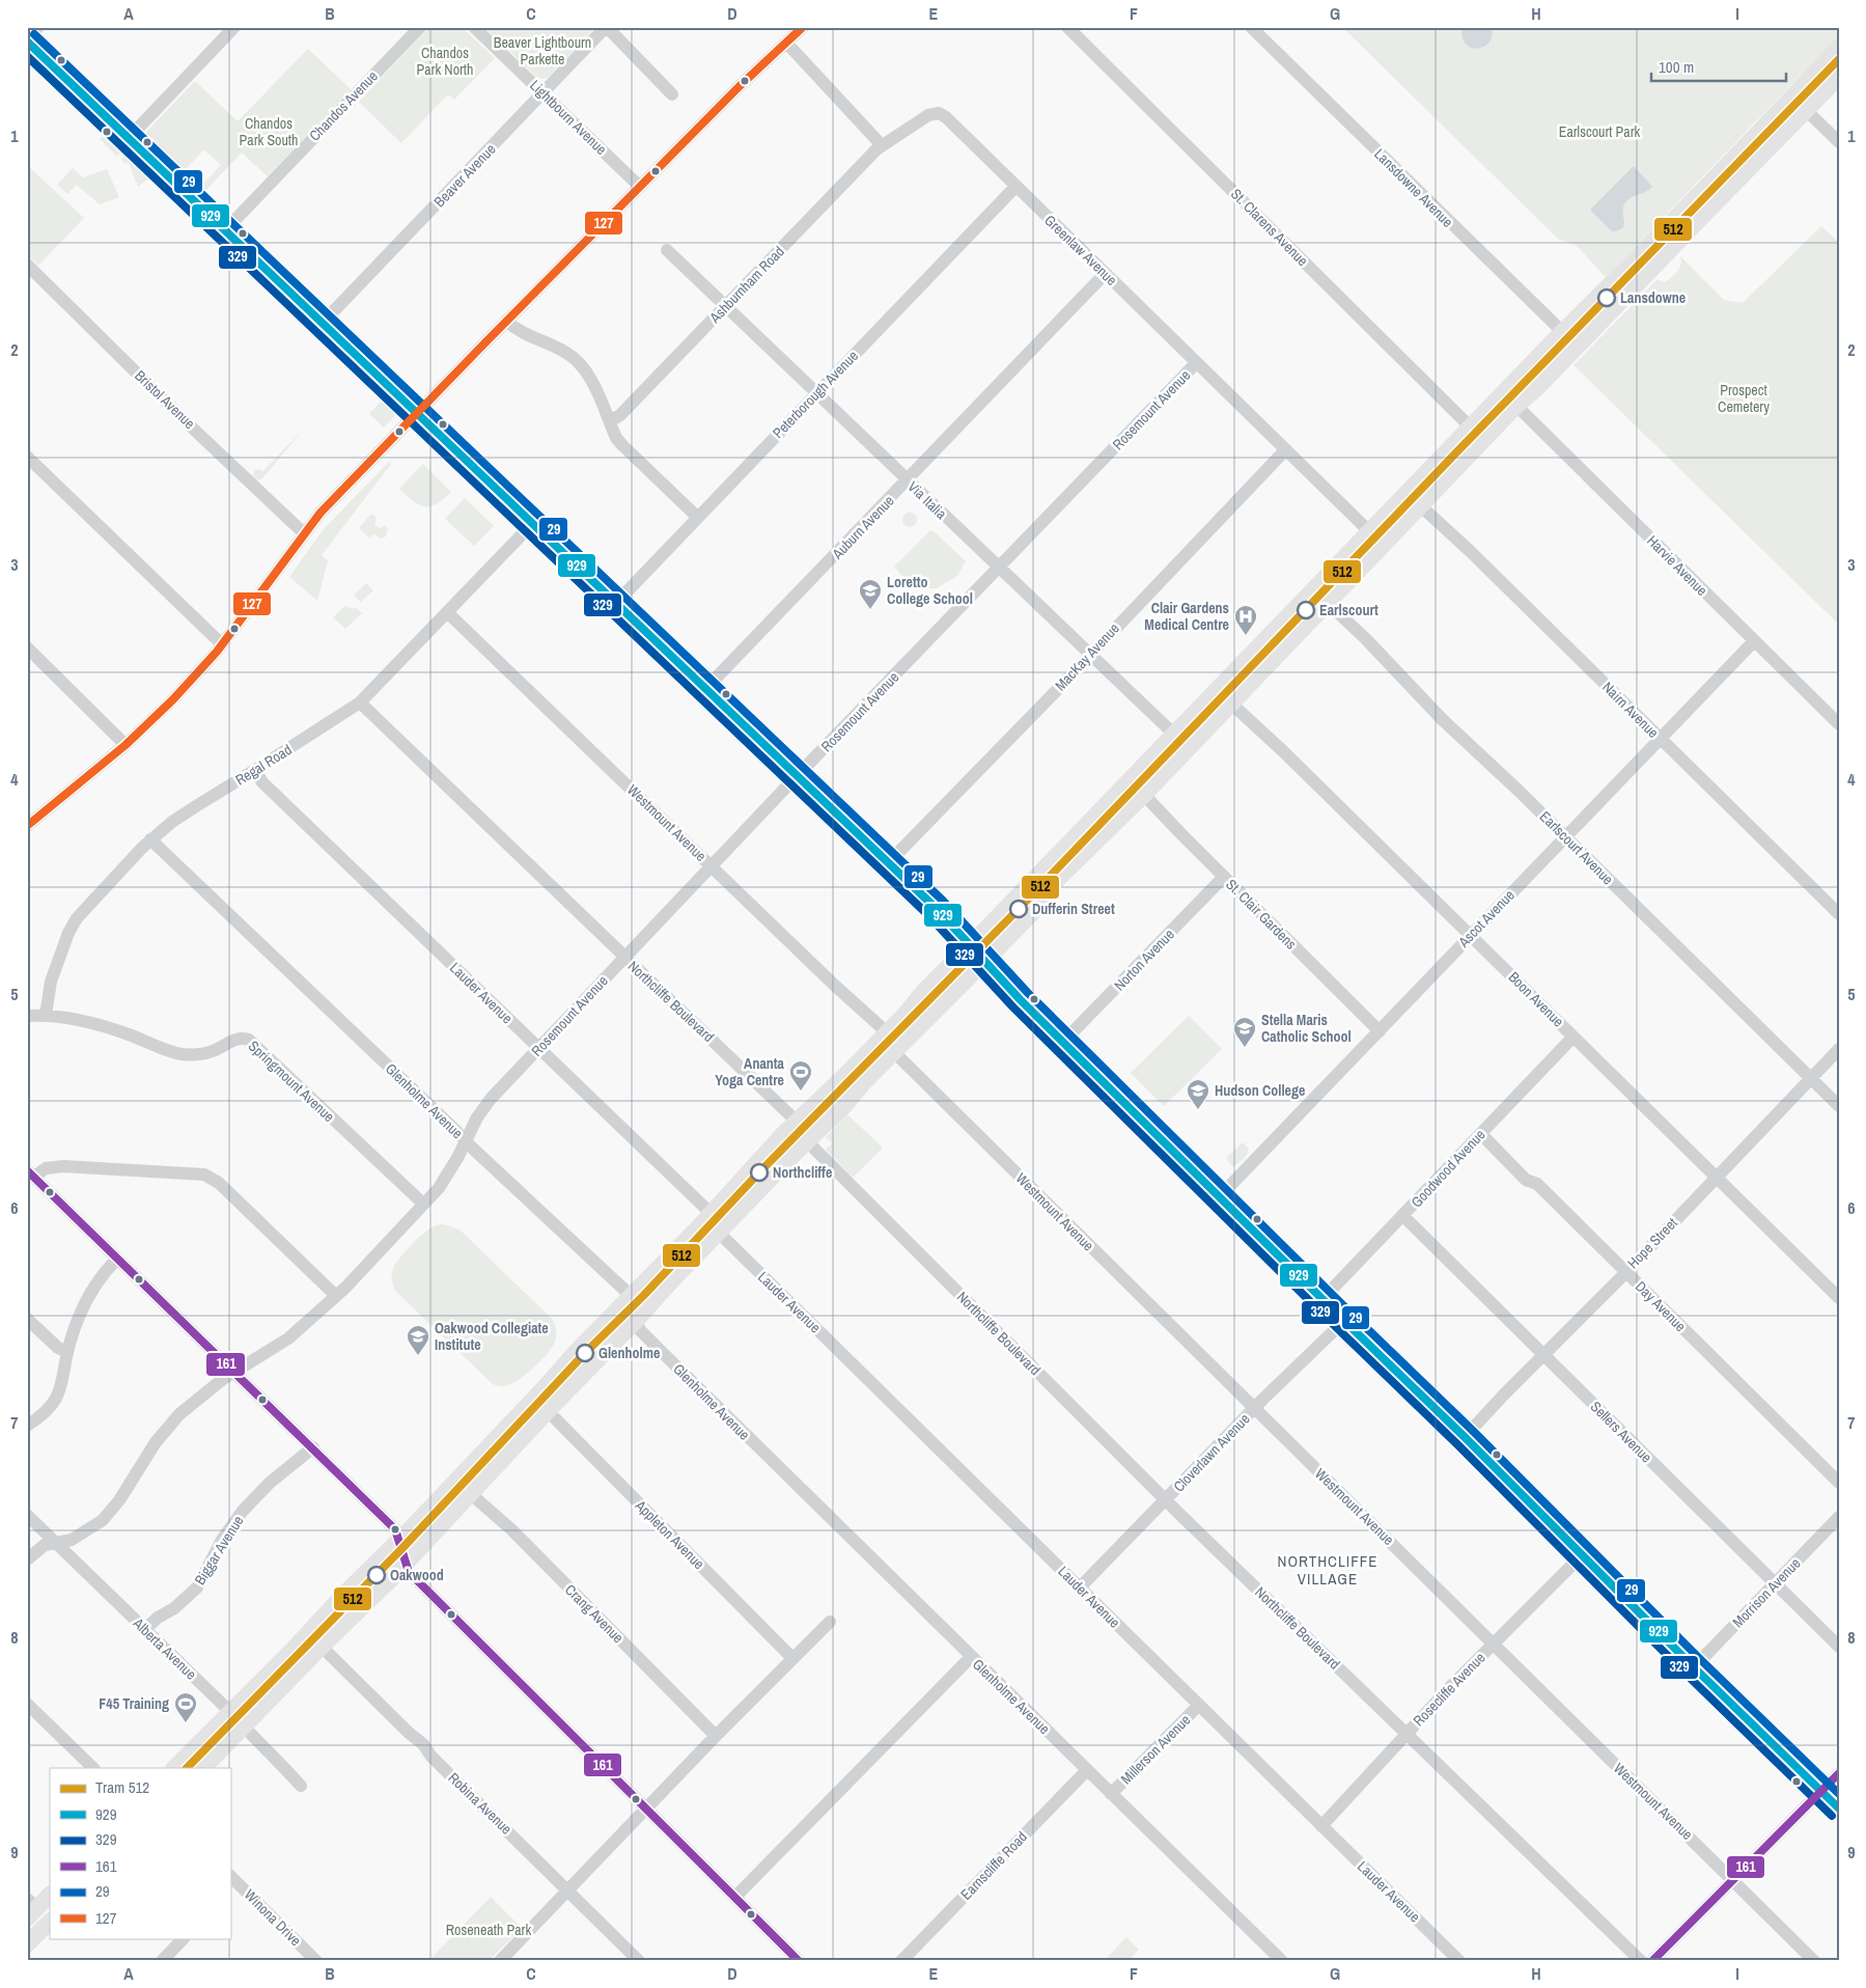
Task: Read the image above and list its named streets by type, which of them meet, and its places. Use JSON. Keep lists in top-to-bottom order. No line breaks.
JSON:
{"streets":{"street":["Chandos Avenue","Lightbourn Avenue","Beaver Avenue","Lansdowne Avenue","St. Clarens Avenue","Greenlaw Avenue","Ashburnham Road","Peterborough Avenue","Bristol Avenue","Rosemount Avenue","Via Italia","Auburn Avenue","Harvie Avenue","MacKay Avenue","Nairn Avenue","Regal Road","Westmount Avenue","Earlscourt Avenue","St. Clair Gardens","Ascot Avenue","Norton Avenue","Lauder Avenue","Boon Avenue","Northcliffe Boulevard","Springmount Avenue","Glenholme Avenue","Goodwood Avenue","Hope Street","Day Avenue","Sellers Avenue","Cloverlawn Avenue","Appleton Avenue","Biggar Avenue","Morrison Avenue","Crang Avenue","Alberta Avenue","Rosecliffe Avenue","Millerson Avenue","Robina Avenue","Earnscliffe Road","Winona Drive"]},"crossings":[["Lightbourn Avenue","Beaver Avenue"],["Greenlaw Avenue","Ashburnham Road"],["Greenlaw Avenue","Peterborough Avenue"],["Greenlaw Avenue","Rosemount Avenue"],["Greenlaw Avenue","Auburn Avenue"],["Greenlaw Avenue","MacKay Avenue"],["Ashburnham Road","Via Italia"],["Peterborough Avenue","Via Italia"],["Rosemount Avenue","Via Italia"],["Rosemount Avenue","Westmount Avenue"],["Rosemount Avenue","Lauder Avenue"],["Rosemount Avenue","Northcliffe Boulevard"],["Rosemount Avenue","Springmount Avenue"],["Rosemount Avenue","Glenholme Avenue"],["Rosemount Avenue","Alberta Avenue"],["Via Italia","Auburn Avenue"],["Via Italia","MacKay Avenue"],["Harvie Avenue","Ascot Avenue"],["Nairn Avenue","Ascot Avenue"],["Regal Road","Westmount Avenue"],["Regal Road","Lauder Avenue"],["Regal Road","Northcliffe Boulevard"],["Regal Road","Springmount Avenue"],["Regal Road","Glenholme Avenue"],["Westmount Avenue","Cloverlawn Avenue"],["Westmount Avenue","Rosecliffe Avenue"],["Earlscourt Avenue","Ascot Avenue"],["Earlscourt Avenue","Hope Street"],["St. Clair Gardens","Ascot Avenue"],["St. Clair Gardens","Norton Avenue"],["Ascot Avenue","Boon Avenue"],["Lauder Avenue","Cloverlawn Avenue"],["Lauder Avenue","Rosecliffe Avenue"],["Lauder Avenue","Millerson Avenue"],["Boon Avenue","Goodwood Avenue"],["Boon Avenue","Hope Street"],["Northcliffe Boulevard","Cloverlawn Avenue"],["Northcliffe Boulevard","Rosecliffe Avenue"],["Glenholme Avenue","Millerson Avenue"],["Glenholme Avenue","Earnscliffe Road"],["Goodwood Avenue","Day Avenue"],["Goodwood Avenue","Sellers Avenue"],["Hope Street","Day Avenue"],["Hope Street","Sellers Avenue"],["Sellers Avenue","Morrison Avenue"],["Biggar Avenue","Alberta Avenue"]],"districts":["NORTHCLIFFE VILLAGE"],"parks":["Beaver Lightbourn Parkette","Chandos Park North","Chandos Park South","Earlscourt Park","Prospect Cemetery","Roseneath Park"],"places":{"other":["Lansdowne","Earlscourt","Dufferin Street","Northcliffe","Glenholme","Oakwood"],"school or university":["Loretto College School","Stella Maris Catholic School","Hudson College","Oakwood Collegiate Institute"],"hospital":["Clair Gardens Medical Centre"],"sports":["Ananta Yoga Centre","F45 Training"]},"lines":["transit line 127","transit line 29","transit line 929","transit line 329","tram line 512","transit line 161"],"legend":["Tram 512","929","329","161","29","127"],"scale_bar":"100 m","grid":{"columns":["A","B","C","D","E","F","G","H","I"],"rows":["1","2","3","4","5","6","7","8","9"]}}
